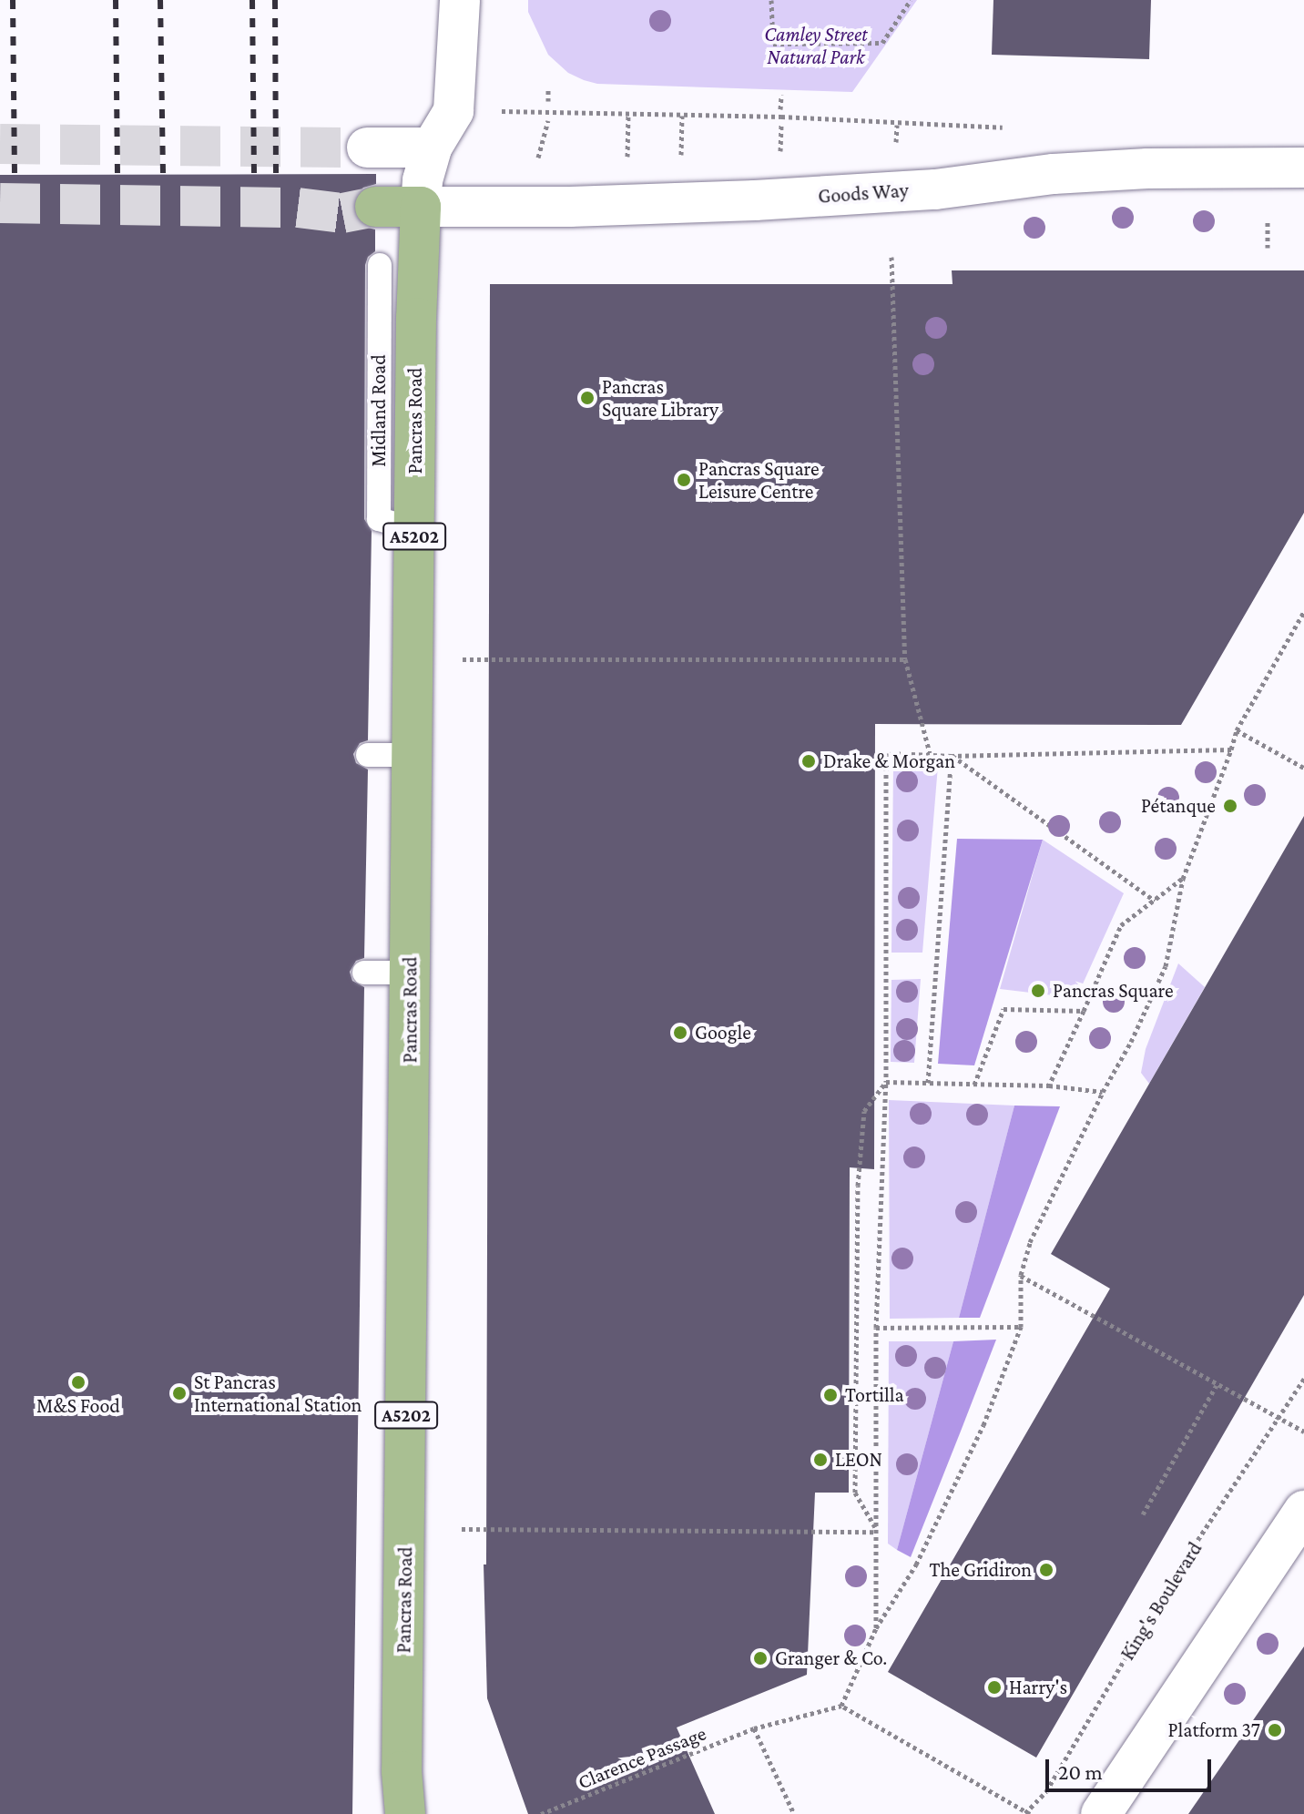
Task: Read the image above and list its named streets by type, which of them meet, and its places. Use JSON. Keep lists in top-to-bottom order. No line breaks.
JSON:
{"streets":{"main road":["Pancras Road","A5202"],"street":["Goods Way"],"lane":["Midland Road"],"path":["King's Boulevard","Clarence Passage"]},"crossings":[["Goods Way","Pancras Road"],["Midland Road","Pancras Road"]],"parks":["Camley Street Natural Park"],"places":["Pancras Square Library","Pancras Square Leisure Centre","Drake & Morgan","Pétanque","Pancras Square","Google","M&S Food","St Pancras International Station","Tortilla","LEON","The Gridiron","Granger & Co.","Harry's","Platform 37"],"scale_bar":"20 m"}
